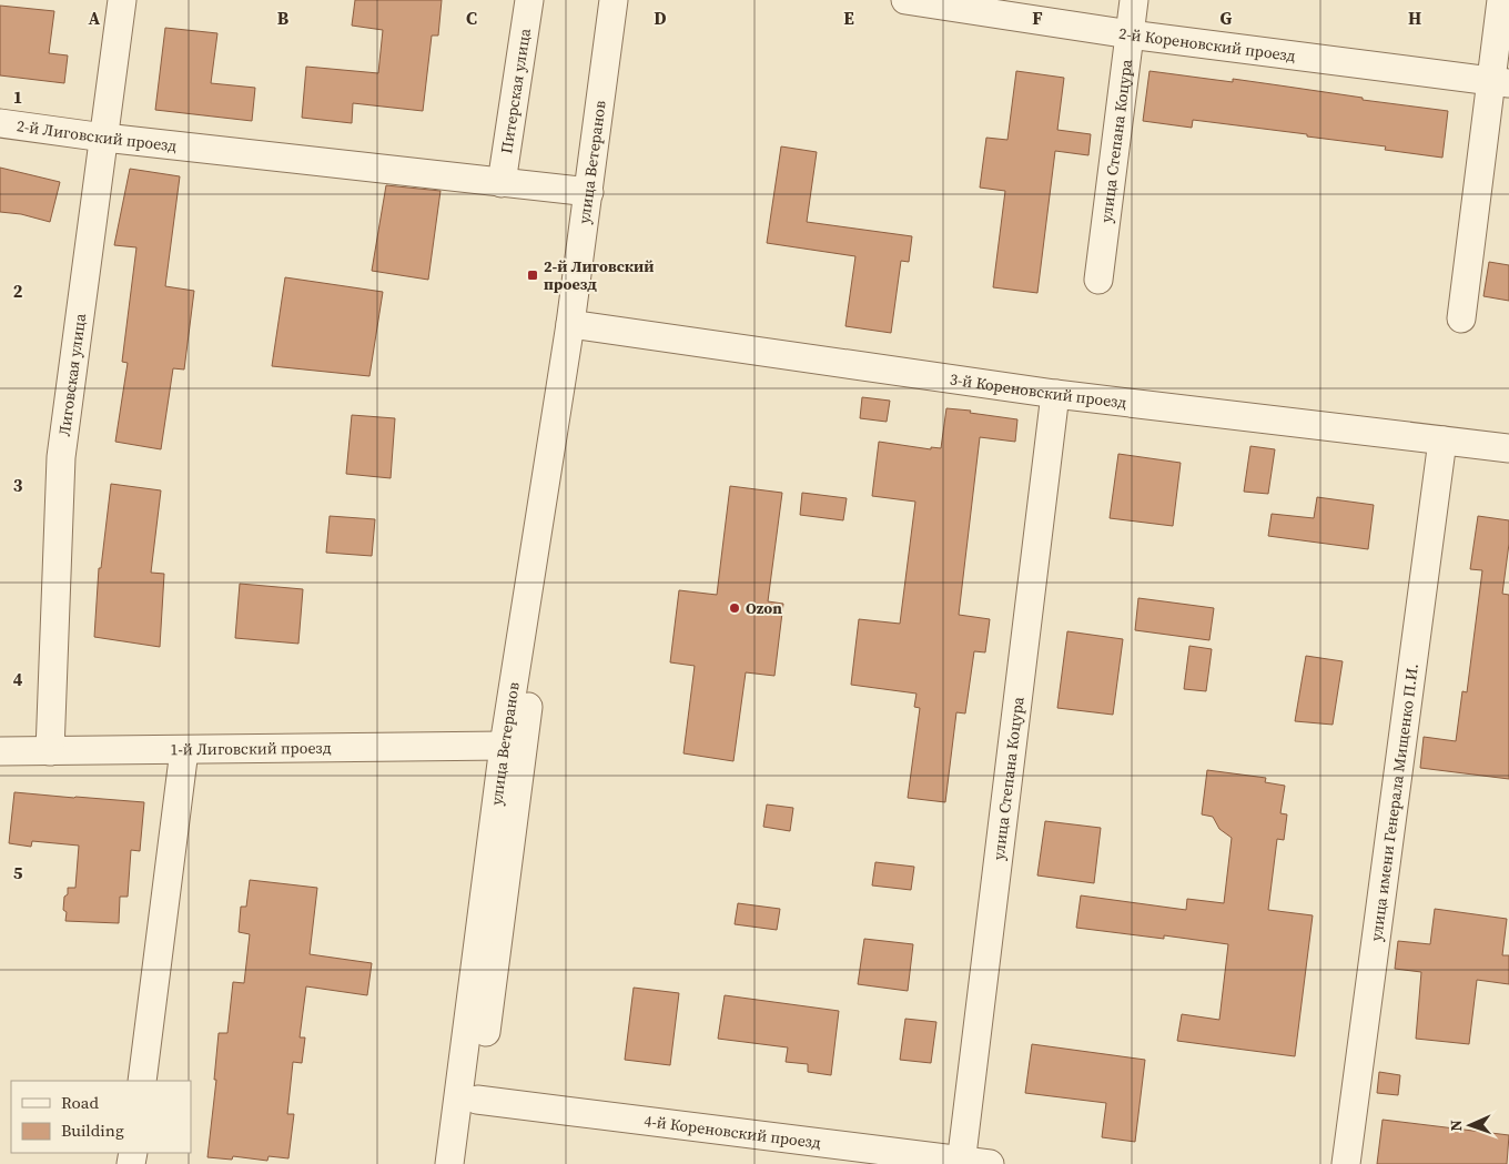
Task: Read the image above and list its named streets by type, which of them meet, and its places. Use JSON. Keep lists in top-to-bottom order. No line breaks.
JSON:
{"streets":{"street":["2-й Кореновский проезд","Питерская улица","2-й Лиговский проезд","улица Степана Коцура","улица Ветеранов","Лиговская улица","3-й Кореновский проезд","1-й Лиговский проезд","улица имени Генерала Мищенко П.И.","4-й Кореновский проезд"]},"crossings":[["2-й Кореновский проезд","улица Степана Коцура"],["Питерская улица","2-й Лиговский проезд"],["2-й Лиговский проезд","улица Ветеранов"],["2-й Лиговский проезд","Лиговская улица"],["улица Степана Коцура","3-й Кореновский проезд"],["улица Степана Коцура","4-й Кореновский проезд"],["улица Ветеранов","3-й Кореновский проезд"],["улица Ветеранов","1-й Лиговский проезд"],["улица Ветеранов","4-й Кореновский проезд"],["Лиговская улица","1-й Лиговский проезд"],["3-й Кореновский проезд","улица имени Генерала Мищенко П.И."]],"places":{"transit":["2-й Лиговский проезд"],"other":["Ozon"]},"legend":["Road","Building"],"north":"left","grid":{"columns":["A","B","C","D","E","F","G","H"],"rows":["1","2","3","4","5"]}}
